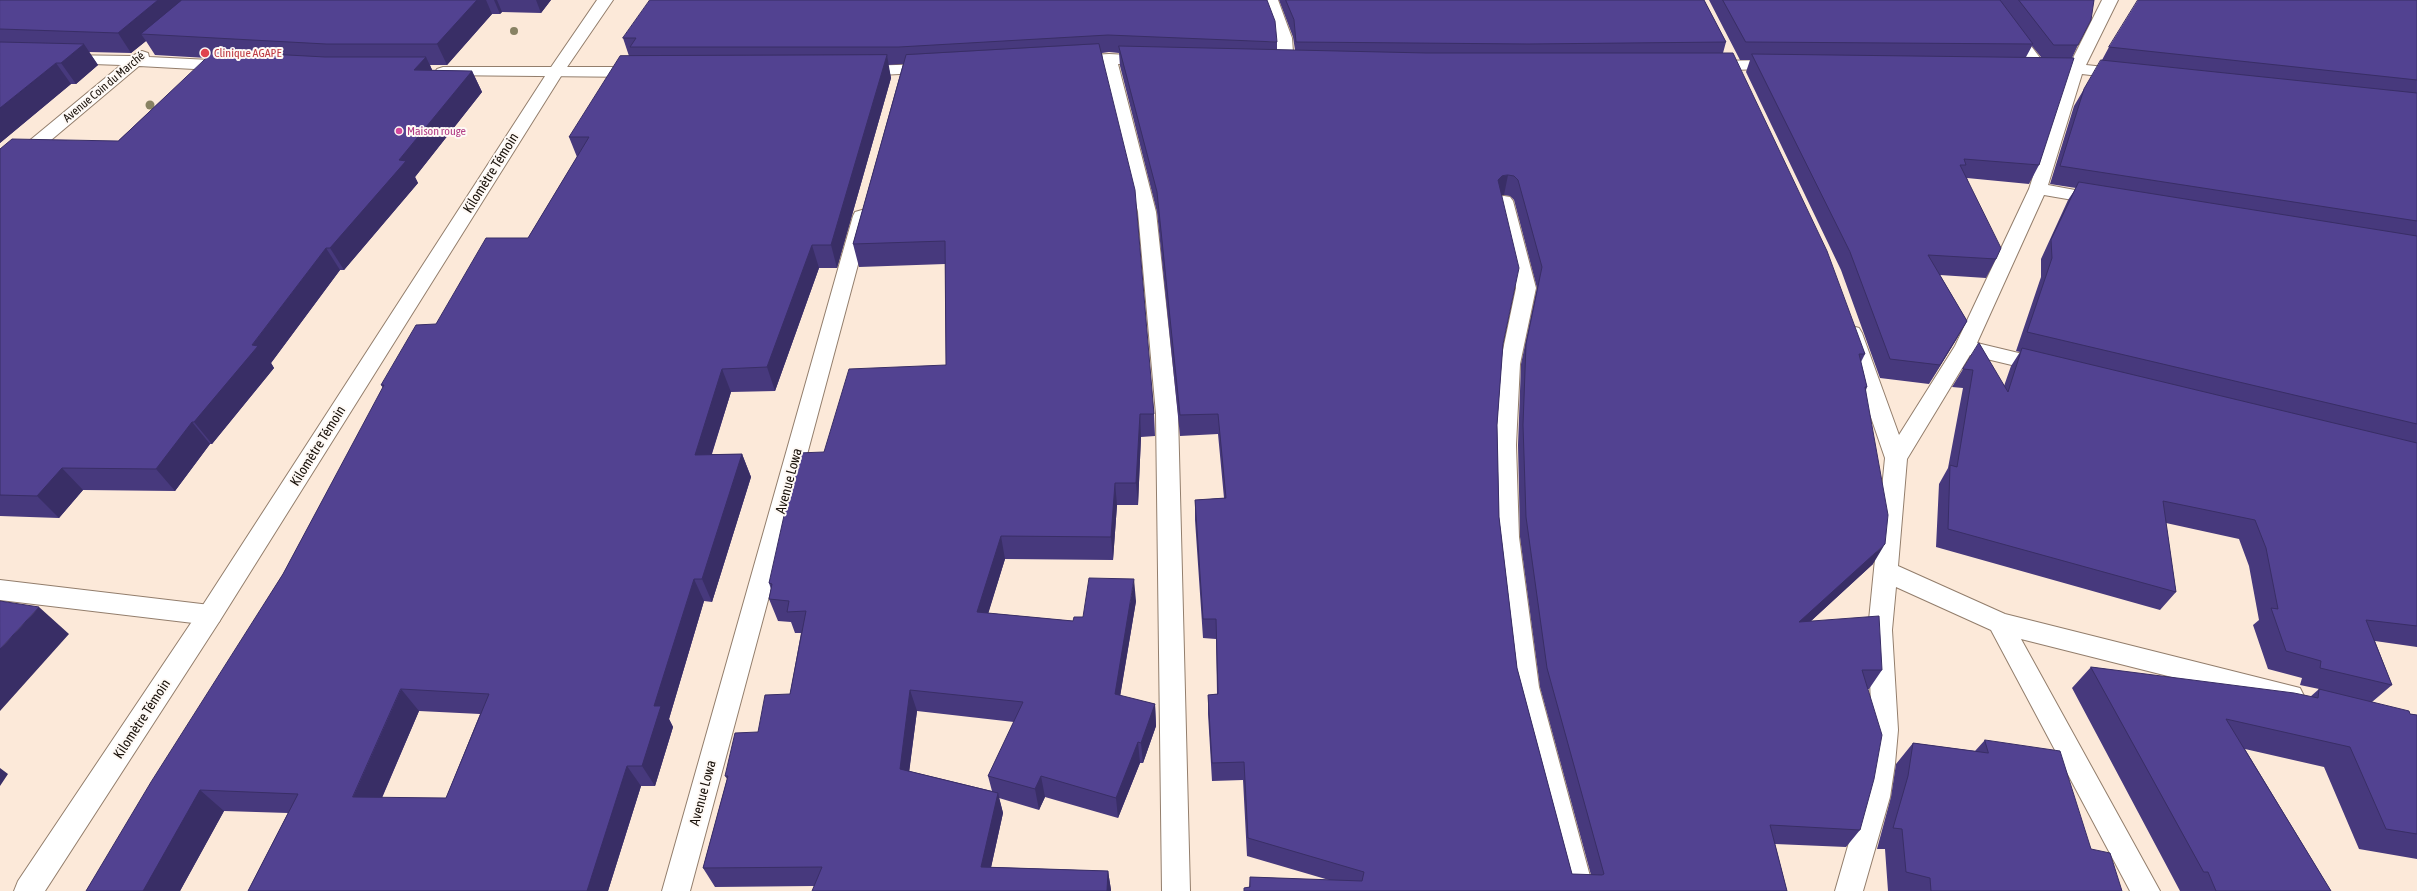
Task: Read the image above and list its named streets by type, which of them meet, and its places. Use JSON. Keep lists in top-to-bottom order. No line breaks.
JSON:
{"streets":{"street":["Avenue Coin du Marché","Kilomètre Témoin","Avenue Lowa"]},"places":["Clinique AGAPE","Maison rouge"]}
